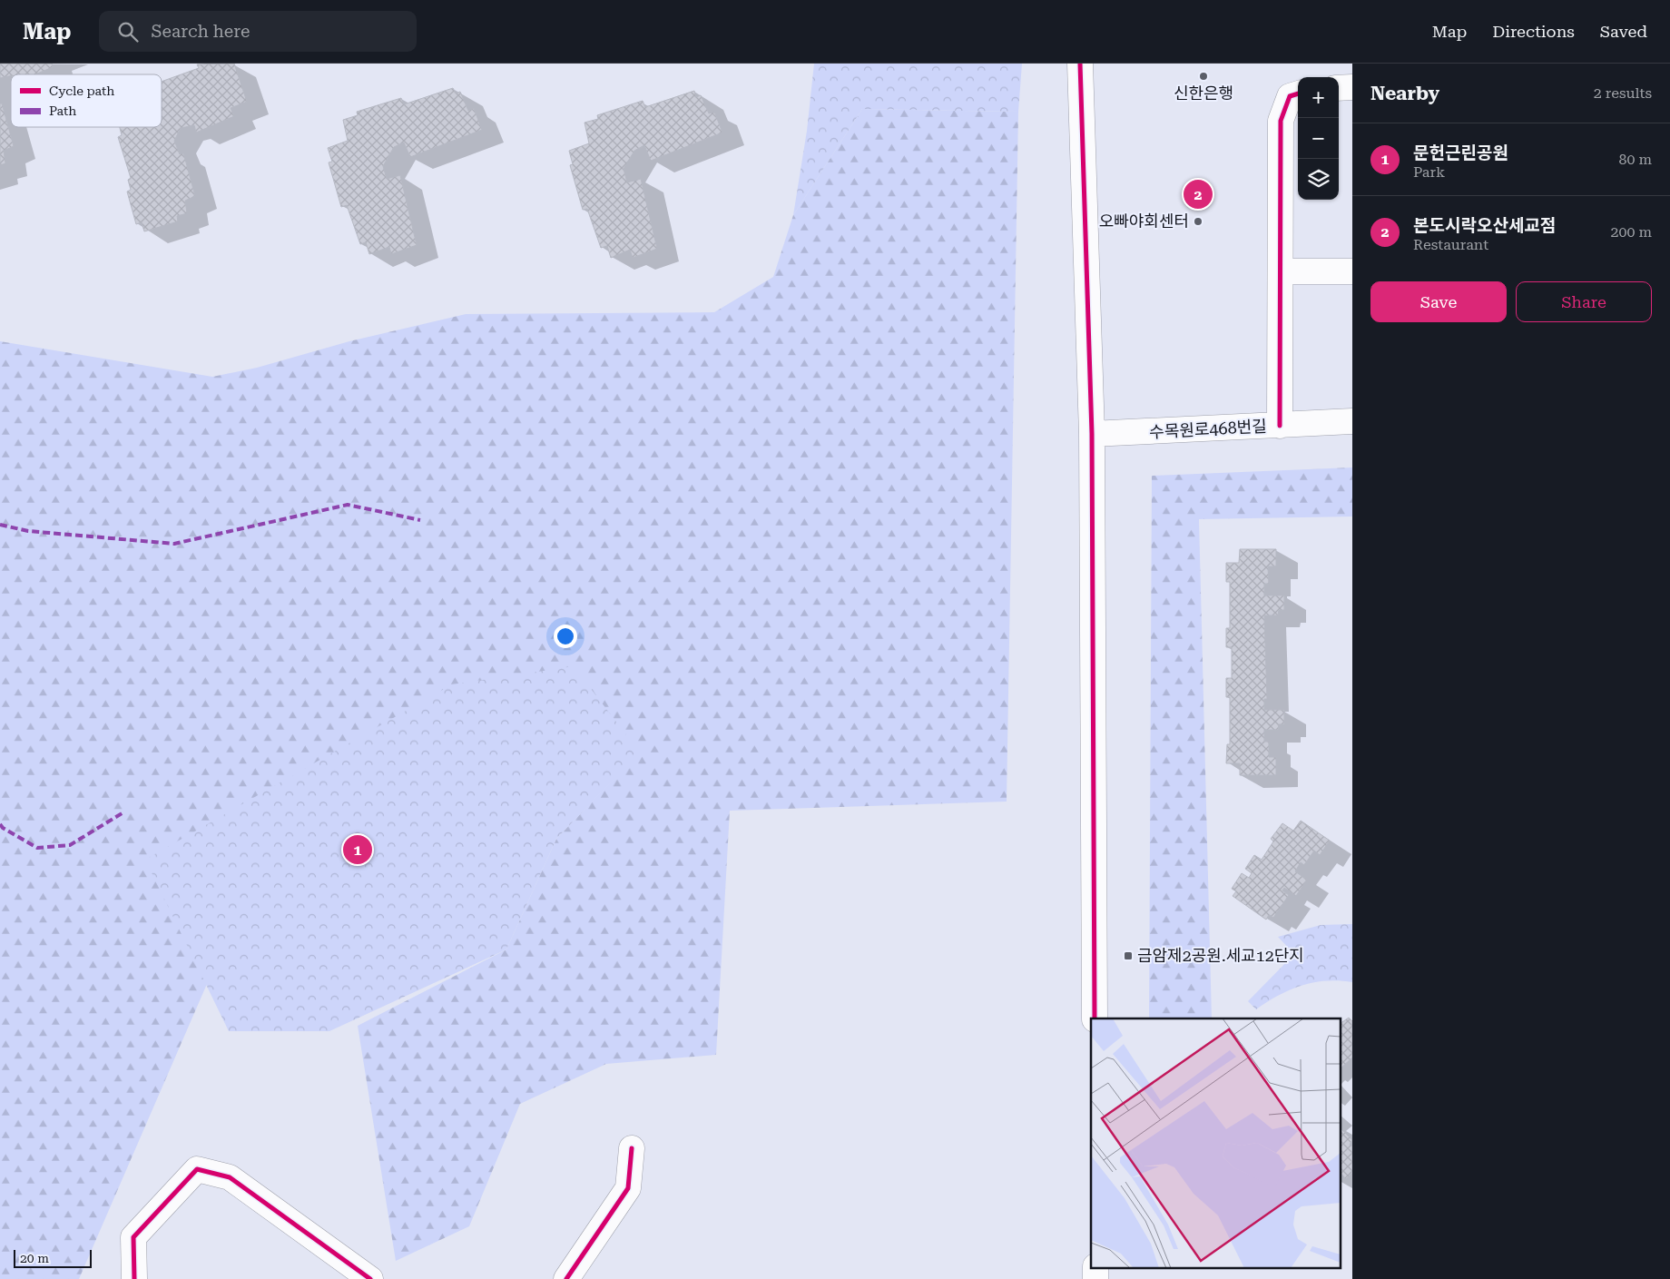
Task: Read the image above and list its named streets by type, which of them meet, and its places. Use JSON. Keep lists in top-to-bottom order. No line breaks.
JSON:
{"streets":{"street":["수목원로468번길"]},"places":{"other":["신한은행","오빠야회센터"],"transit":["금암제2공원.세교12단지"]},"legend":["Cycle path","Path"],"scale_bar":"20 m","page":{"header":"Map","search":"Search here","nav":["Map","Directions","Saved"],"heading":["Nearby","2 results"],"map_buttons":["+","−"],"list":[{"mark":"1","name":"문헌근린공원","note":"Park","value":"80 m"},{"mark":"2","name":"본도시락오산세교점","note":"Restaurant","value":"200 m"}],"pins":["2","1"],"buttons":["Save","Share"],"scale":"20 m"}}
